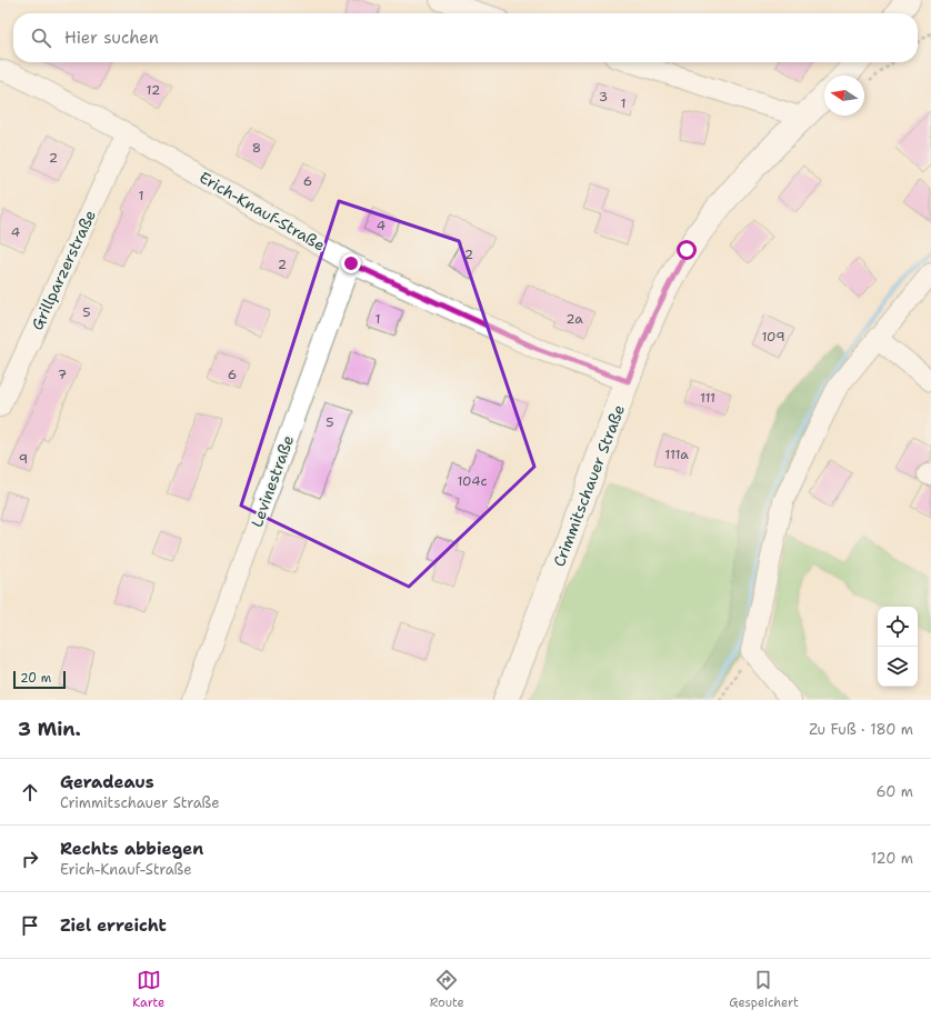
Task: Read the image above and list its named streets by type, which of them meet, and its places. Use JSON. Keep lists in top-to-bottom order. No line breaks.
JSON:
{"streets":{"main road":["Crimmitschauer Straße"],"street":["Erich-Knauf-Straße","Grillparzerstraße","Levinestraße"]},"crossings":[["Erich-Knauf-Straße","Grillparzerstraße"],["Erich-Knauf-Straße","Levinestraße"],["Erich-Knauf-Straße","Crimmitschauer Straße"]],"house_numbers":["12","3","1","8","2","6","1","4","4","2","2","5","1","2a","109","7","6","111","5","111a","9","104c"],"scale_bar":"20 m","north":"left","page":{"search":"Hier suchen","scale":"20 m","heading":["3 Min.","Zu Fuß · 180 m"],"list":[["Geradeaus","Crimmitschauer Straße","60 m"],["Rechts abbiegen","Erich-Knauf-Straße","120 m"],"Ziel erreicht"],"nav":["Karte","Route","Gespeichert"]}}
